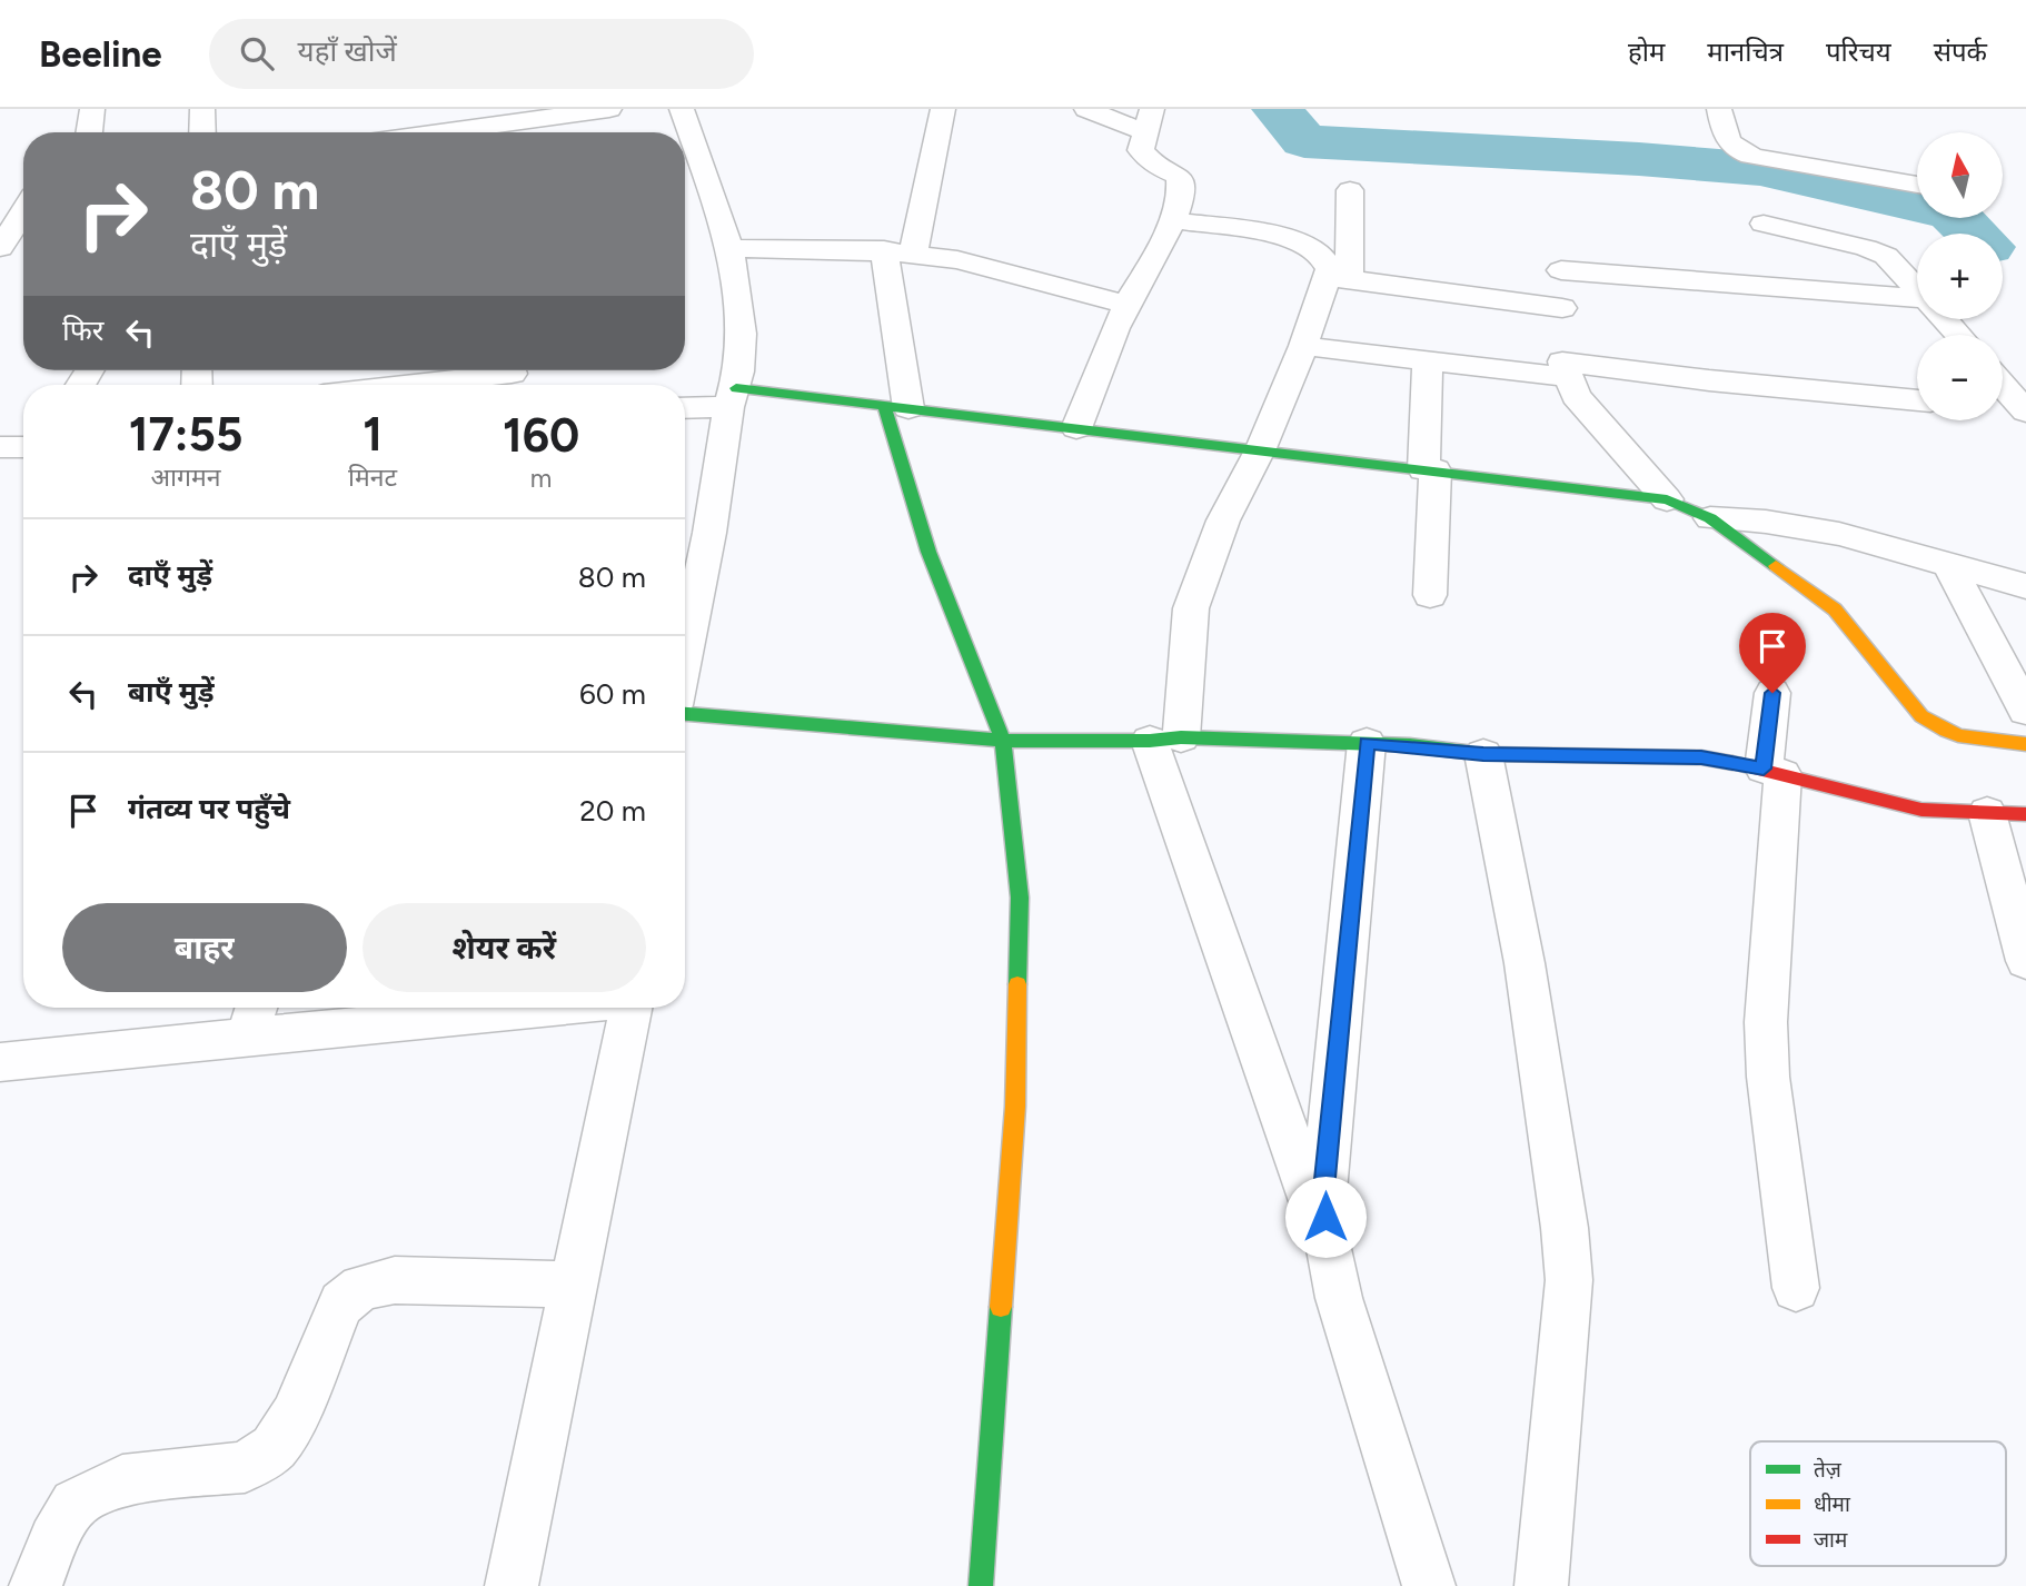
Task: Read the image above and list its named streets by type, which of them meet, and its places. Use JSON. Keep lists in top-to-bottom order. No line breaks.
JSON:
{"legend":["तेज़","धीमा","जाम"],"north":"top","page":{"header":"Beeline","search":"यहाँ खोजें","nav":["होम","मानचित्र","परिचय","संपर्क"],"map_buttons":["+","−"],"turn":["80 m","दाएँ मुड़ें"],"then":"फिर","eta":["17:55","आगमन","1","मिनट","160","m"],"list":[{"name":"दाएँ मुड़ें","value":"80 m"},{"name":"बाएँ मुड़ें","value":"60 m"},{"name":"गंतव्य पर पहुँचे","value":"20 m"}],"buttons":["बाहर","शेयर करें"]}}
